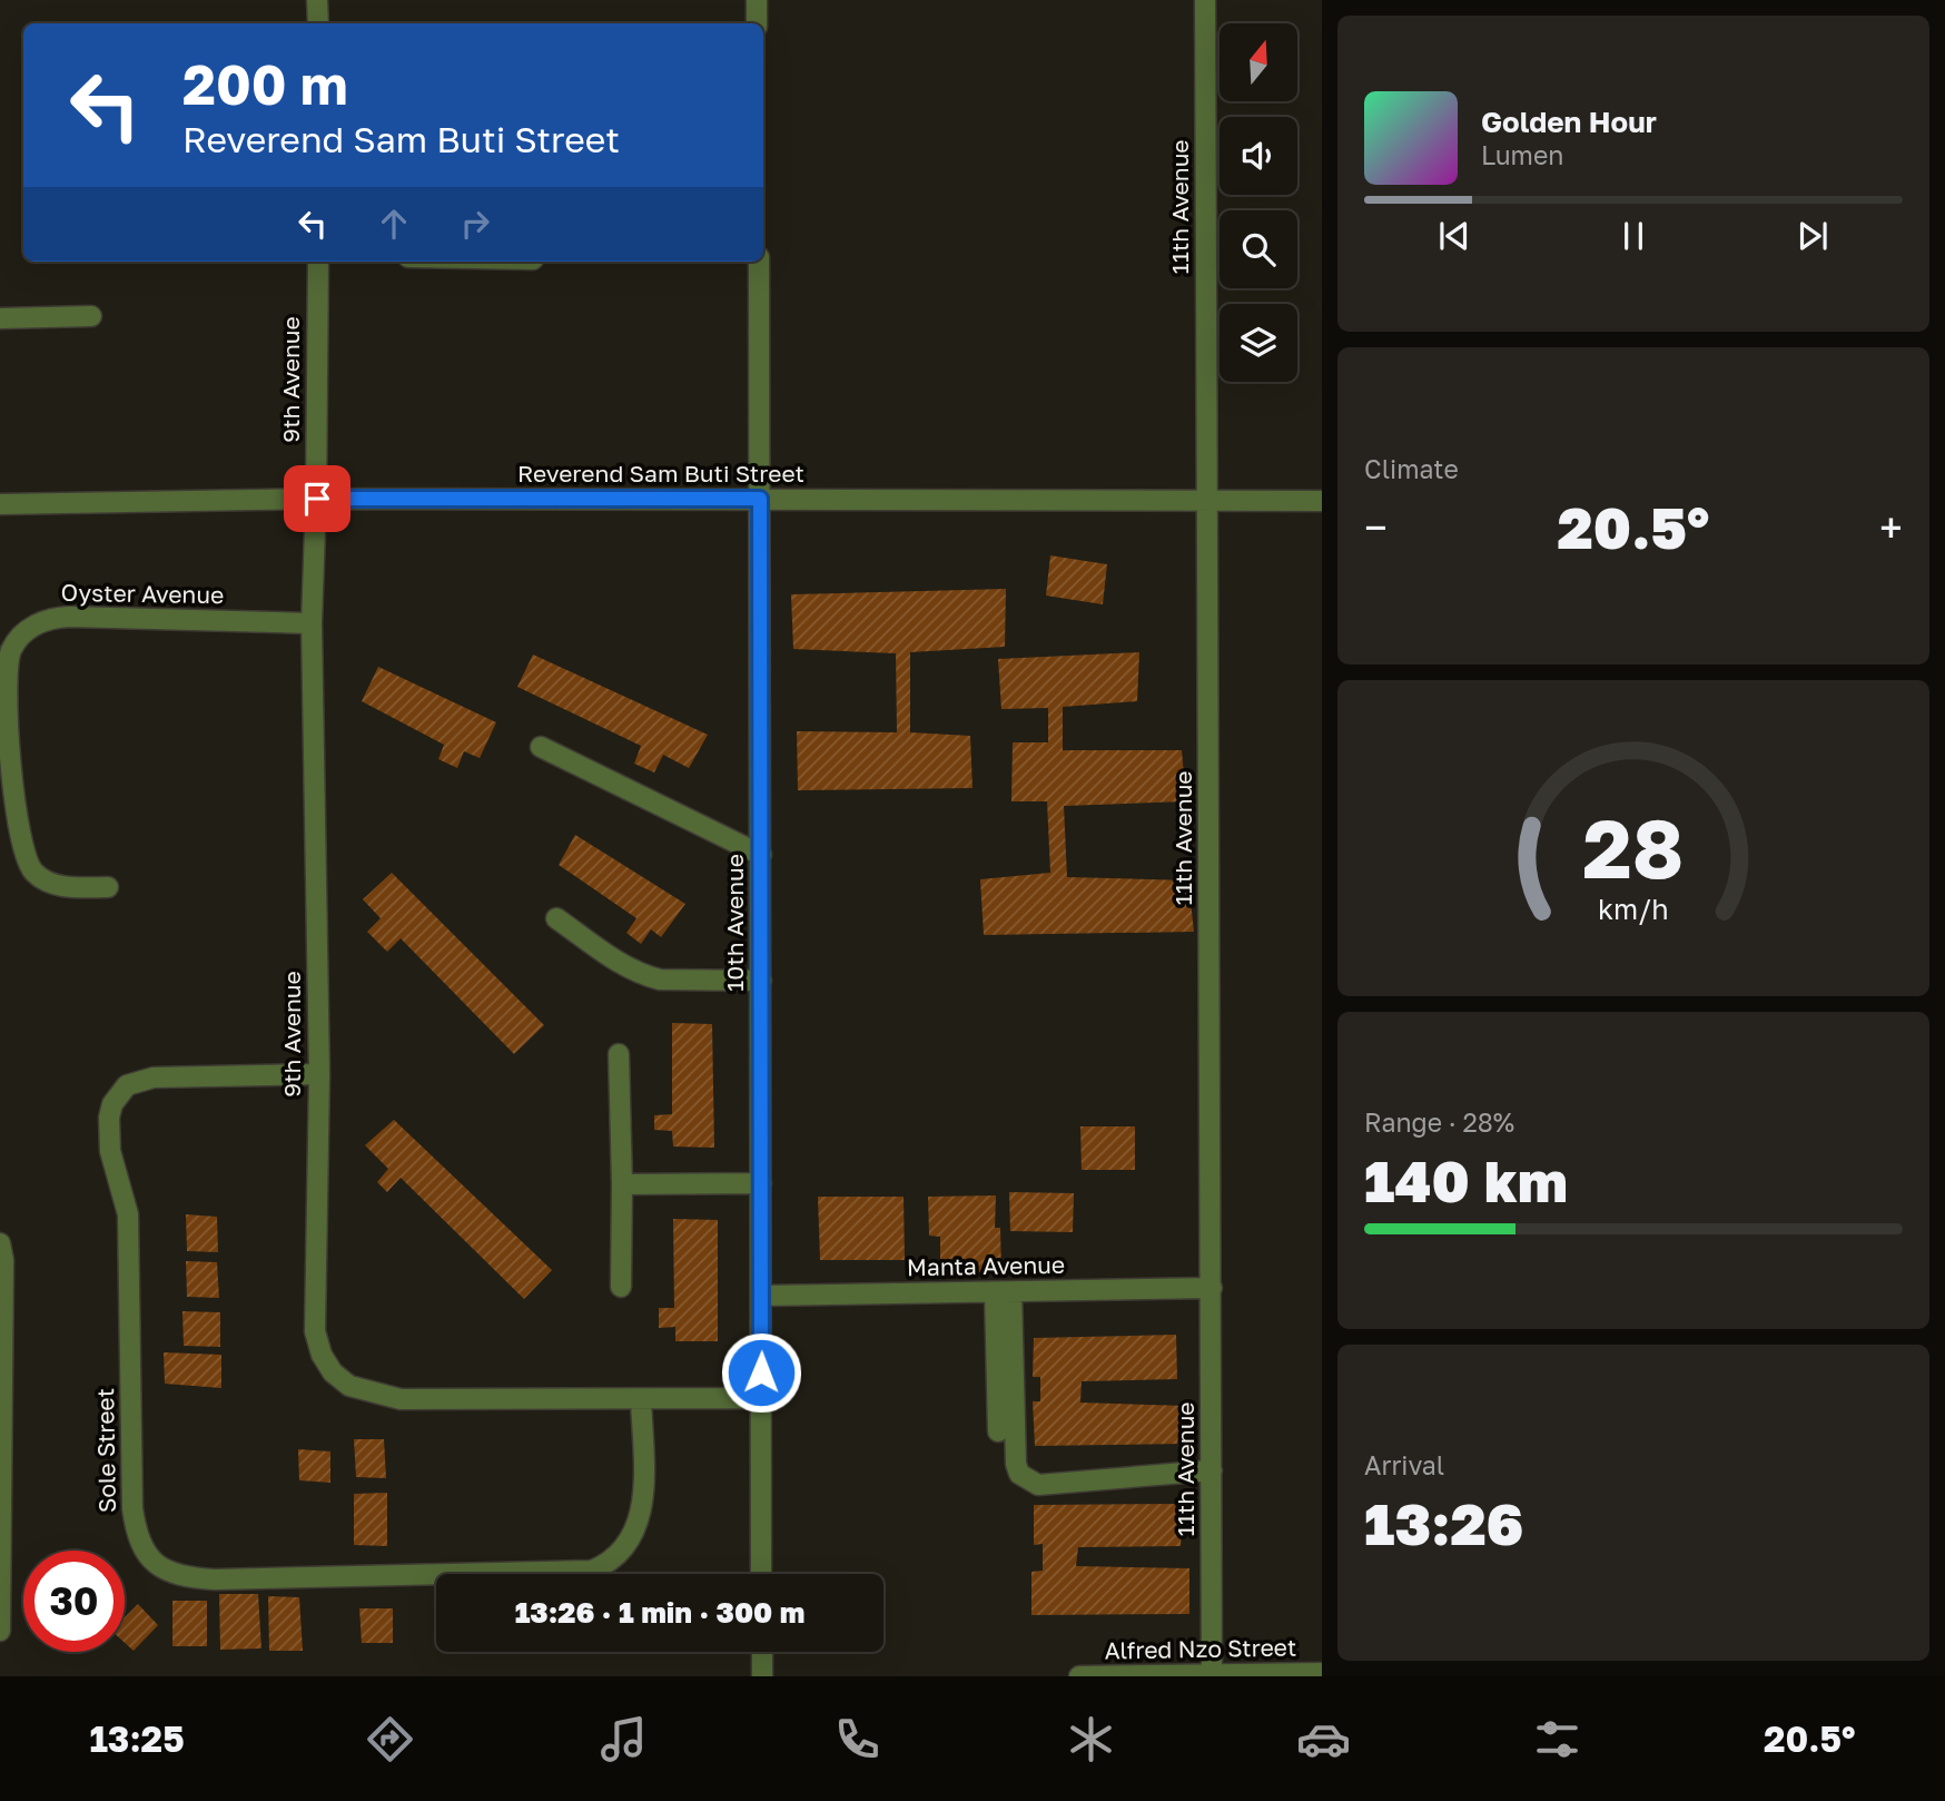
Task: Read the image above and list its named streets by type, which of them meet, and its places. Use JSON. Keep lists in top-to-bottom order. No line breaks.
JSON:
{"streets":{"street":["11th Avenue","9th Avenue","Reverend Sam Buti Street","Oyster Avenue","10th Avenue","Manta Avenue","Sole Street","Alfred Nzo Street"]},"crossings":[["11th Avenue","Reverend Sam Buti Street"],["11th Avenue","Manta Avenue"],["11th Avenue","Alfred Nzo Street"],["9th Avenue","Reverend Sam Buti Street"],["9th Avenue","Oyster Avenue"],["9th Avenue","10th Avenue"],["9th Avenue","Sole Street"],["Reverend Sam Buti Street","10th Avenue"],["10th Avenue","Manta Avenue"]],"north":"top","page":{"turn":["200 m","Reverend Sam Buti Street"],"song":["Golden Hour","Lumen"],"tile":["Climate",["Range · 28%","140 km"],["Arrival","13:26"]],"heat":["−","20.5°","+"],"limit":"30","trip":"13:26 · 1 min · 300 m","tabs":["13:25","20.5°"],"gauge":["28","km/h"]}}
